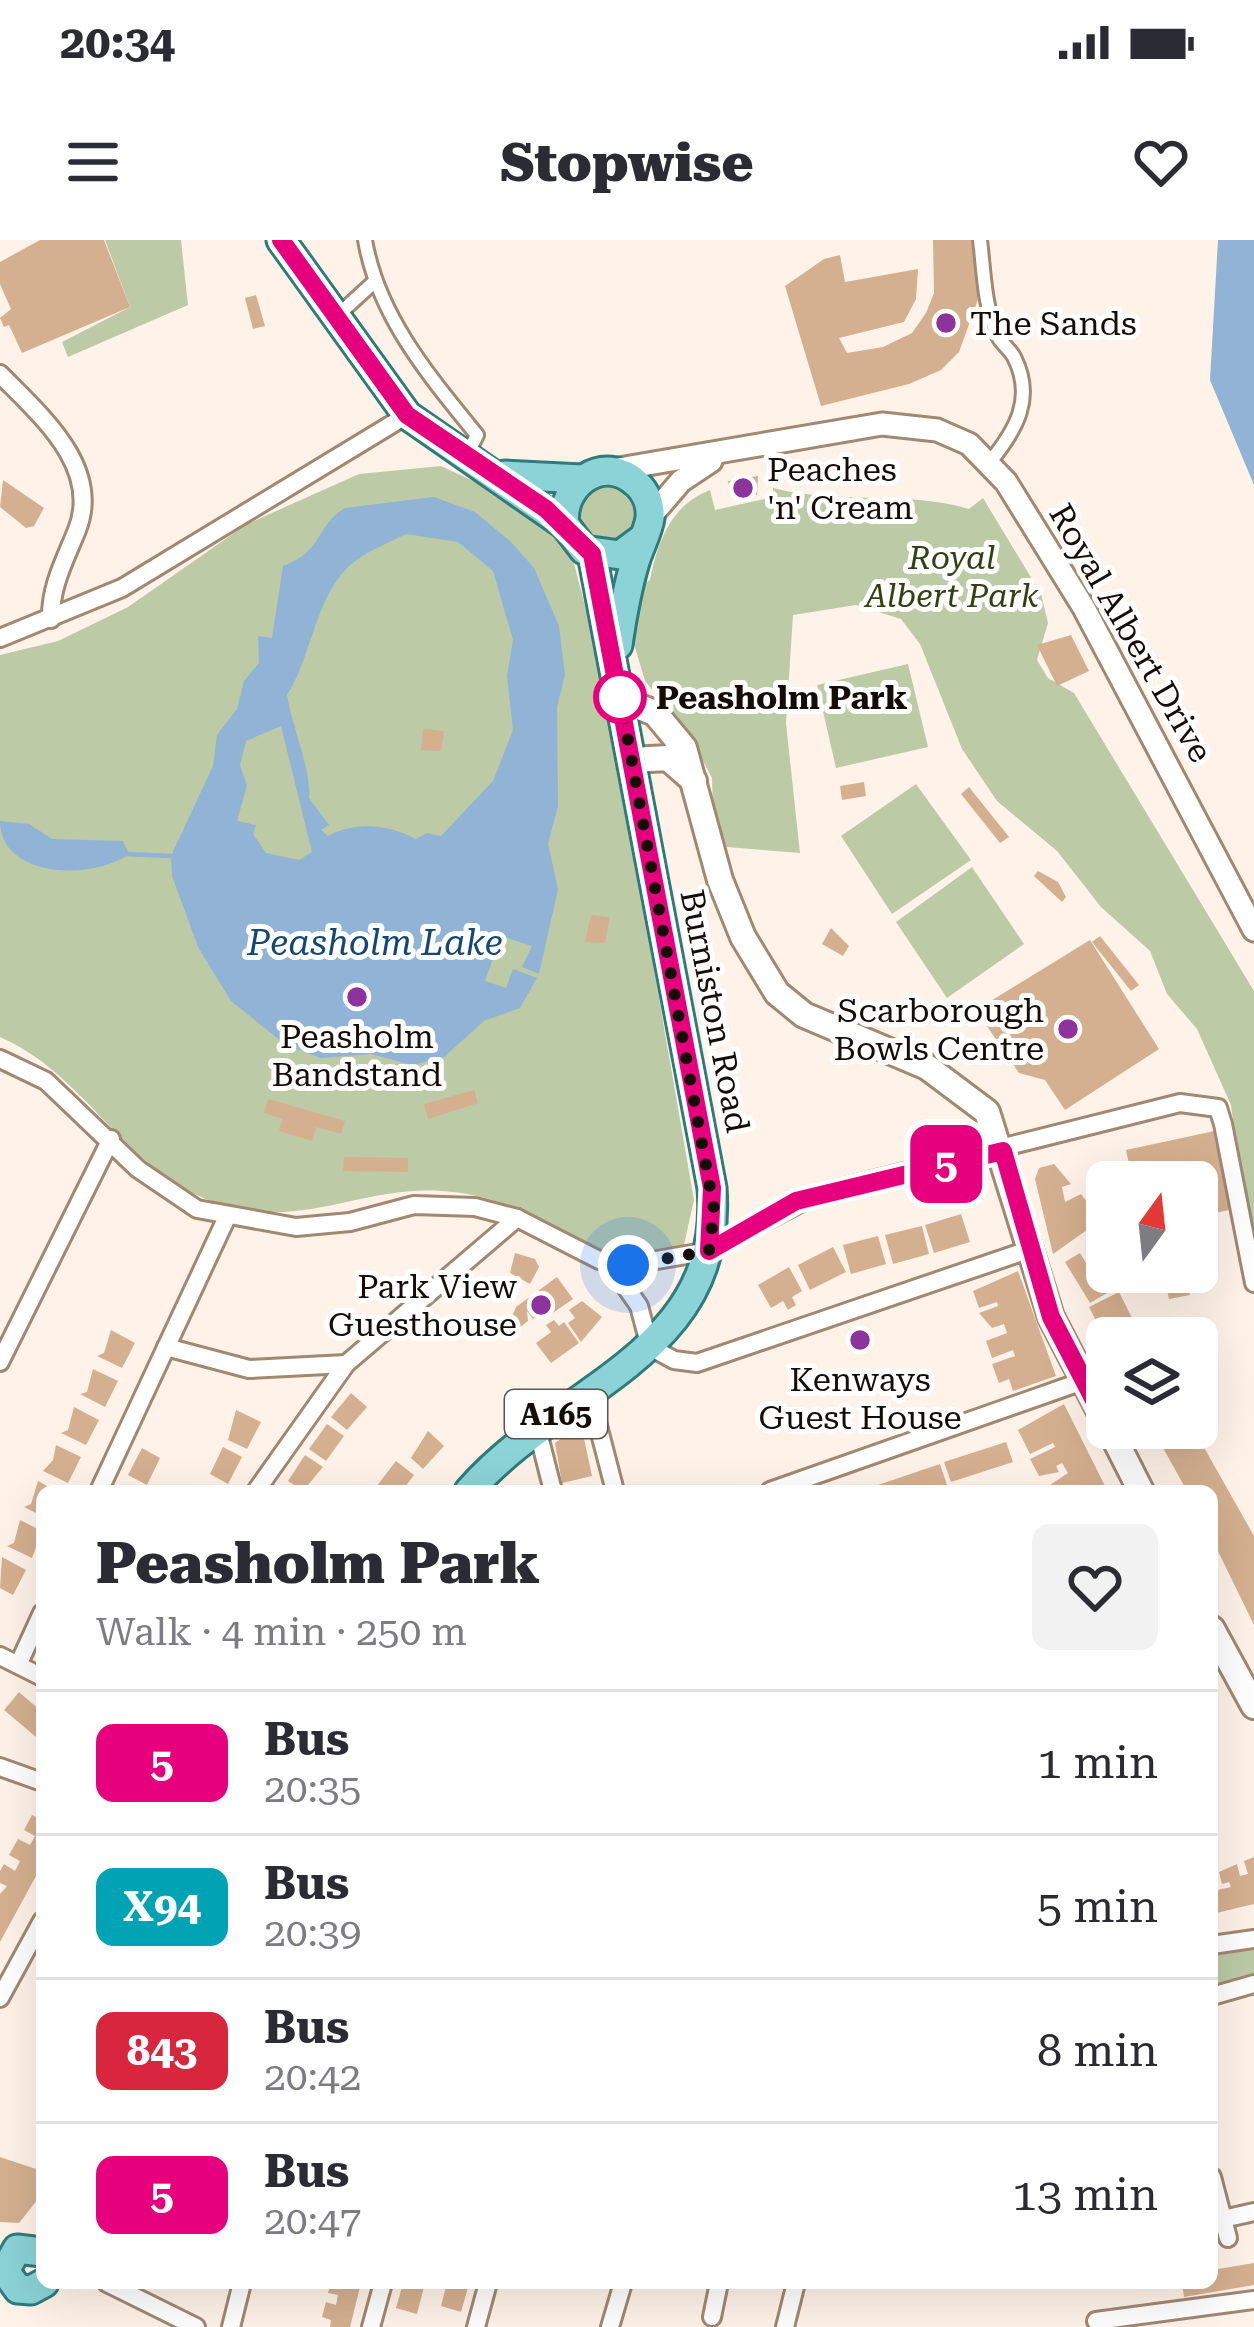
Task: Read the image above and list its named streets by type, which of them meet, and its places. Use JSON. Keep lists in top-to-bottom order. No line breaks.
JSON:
{"streets":{"main road":["Burniston Road","A165"],"street":["Royal Albert Drive"]},"crossings":[["Burniston Road","A165"]],"water":["Peasholm Lake"],"parks":["Royal Albert Park"],"places":["The Sands","Peaches 'n' Cream","Peasholm Park","Peasholm Bandstand","Scarborough Bowls Centre","Park View Guesthouse","Kenways Guest House"],"lines":["bus line 5"],"north":"top","page":{"status":"20:34","header":"Stopwise","on_map":"5","heading":["Peasholm Park","Walk · 4 min · 250 m"],"list":[{"mark":"5","name":"Bus","note":"20:35","value":"1 min"},{"mark":"X94","name":"Bus","note":"20:39","value":"5 min"},{"mark":"843","name":"Bus","note":"20:42","value":"8 min"},{"mark":"5","name":"Bus","note":"20:47","value":"13 min"}]}}
